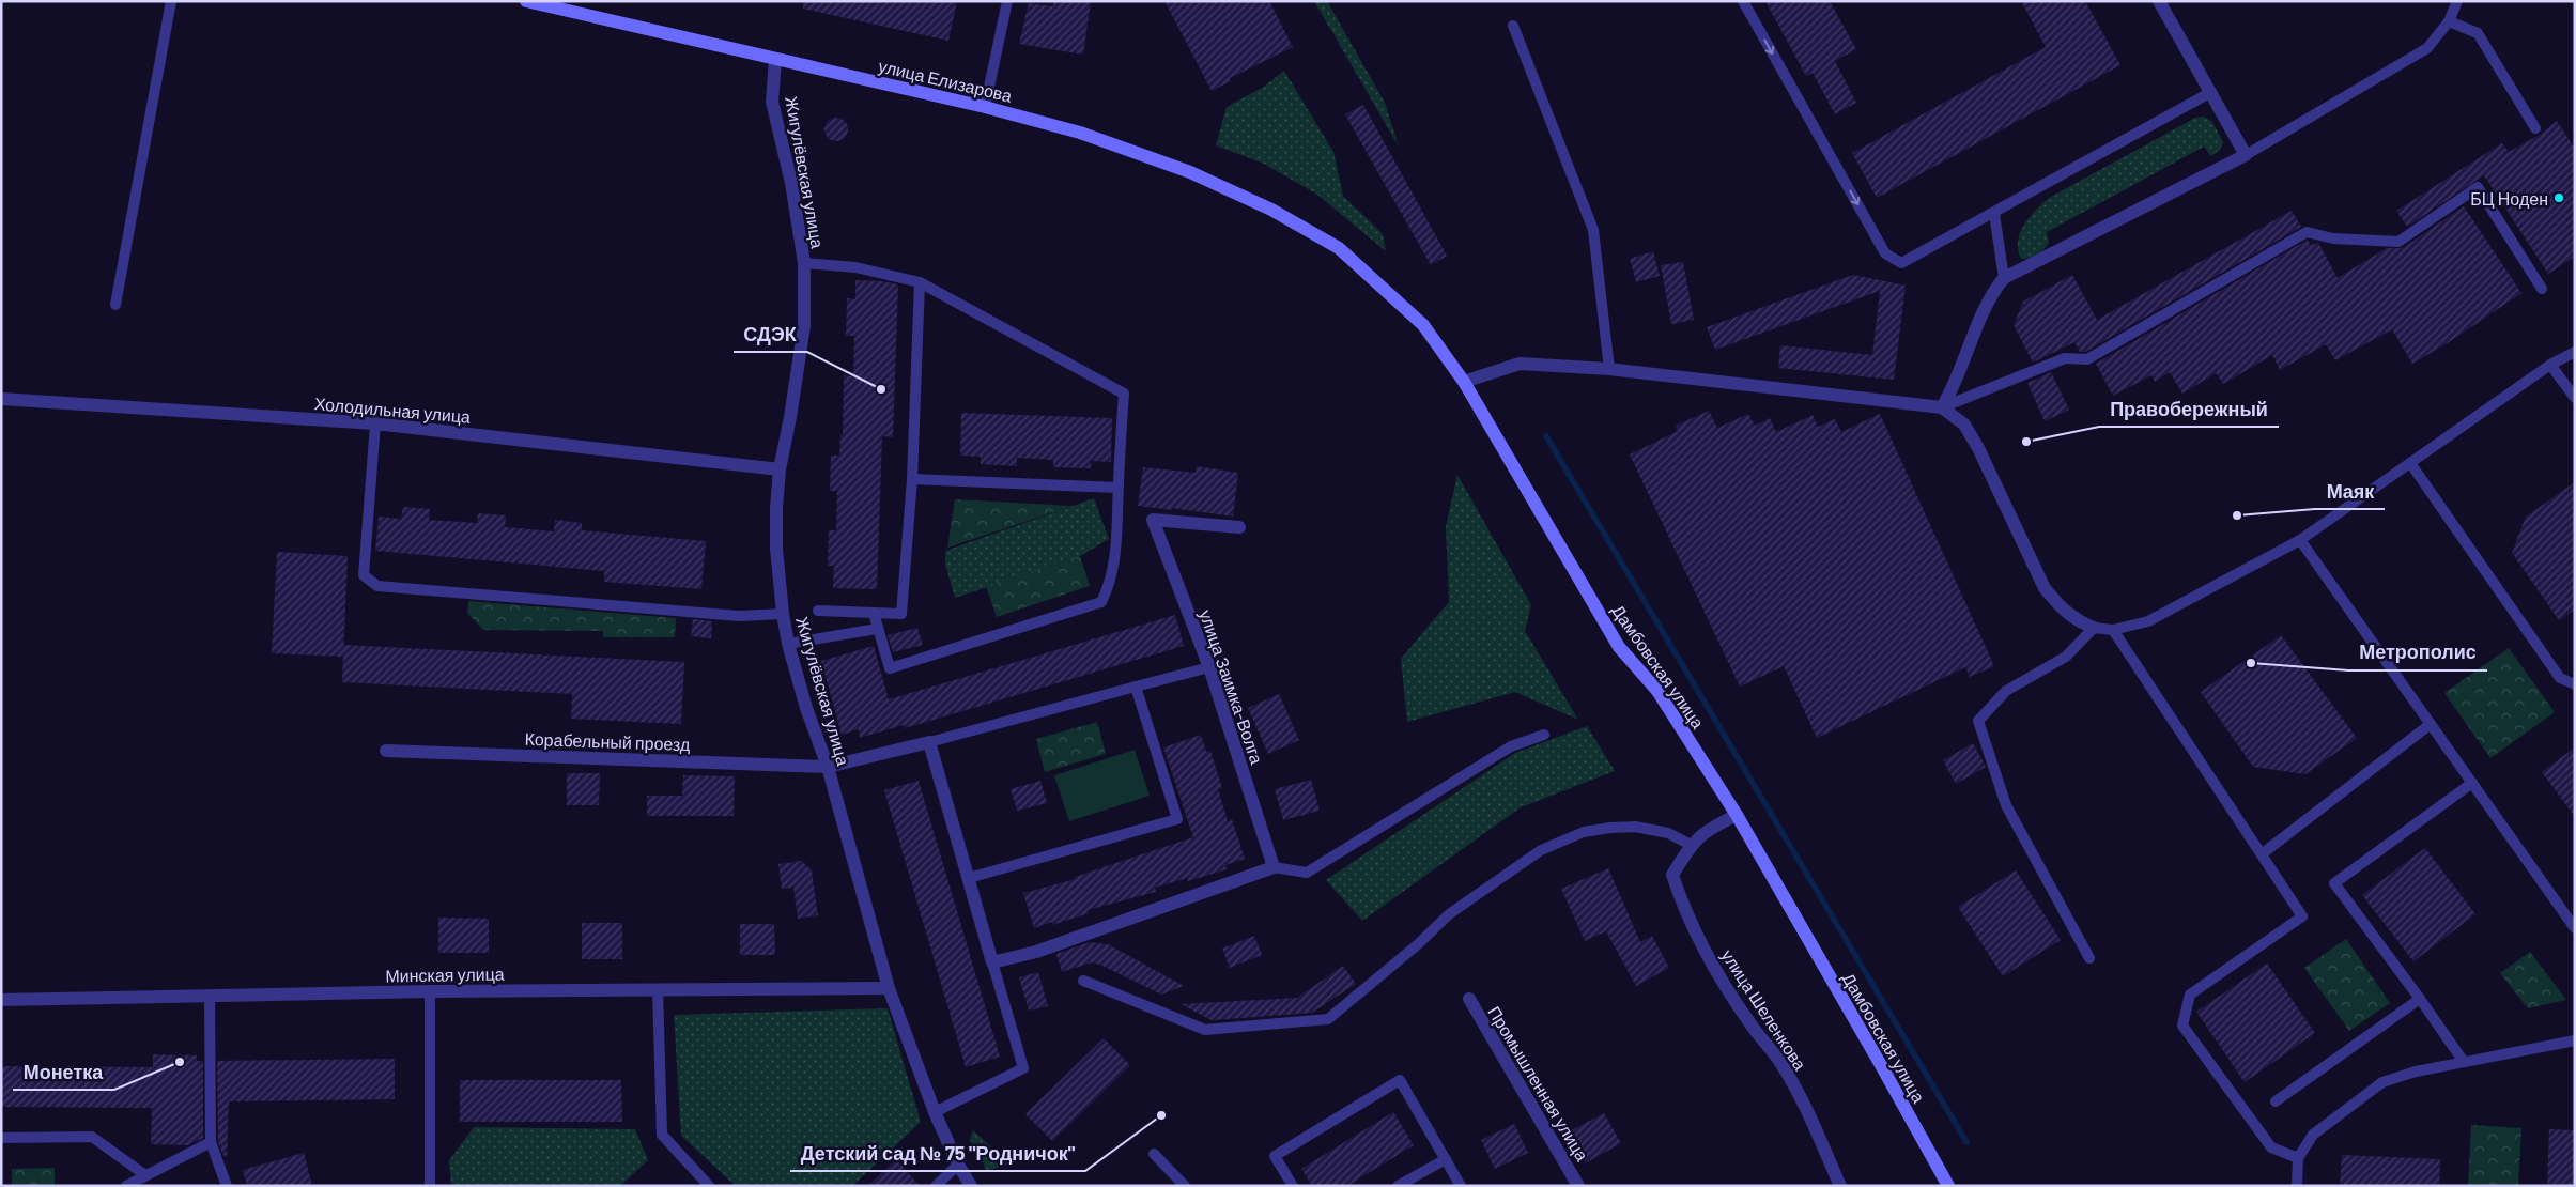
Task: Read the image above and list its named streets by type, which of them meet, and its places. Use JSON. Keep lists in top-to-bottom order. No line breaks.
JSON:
{"streets":{"street":["улица Елизарова","Жигулёвская улица","Холодильная улица","Дамбовская улица","улица Заимка-Волга","Корабельный проезд","Минская улица","улица Шеленкова","Промышленная улица"]},"crossings":[["улица Елизарова","Жигулёвская улица"],["улица Елизарова","Дамбовская улица"],["Жигулёвская улица","Холодильная улица"],["Жигулёвская улица","Корабельный проезд"],["Жигулёвская улица","Минская улица"],["Дамбовская улица","улица Шеленкова"]],"places":["БЦ Ноден","СДЭК","Правобережный","Маяк","Метрополис","Монетка","Детский сад № 75 \"Родничок\""]}
